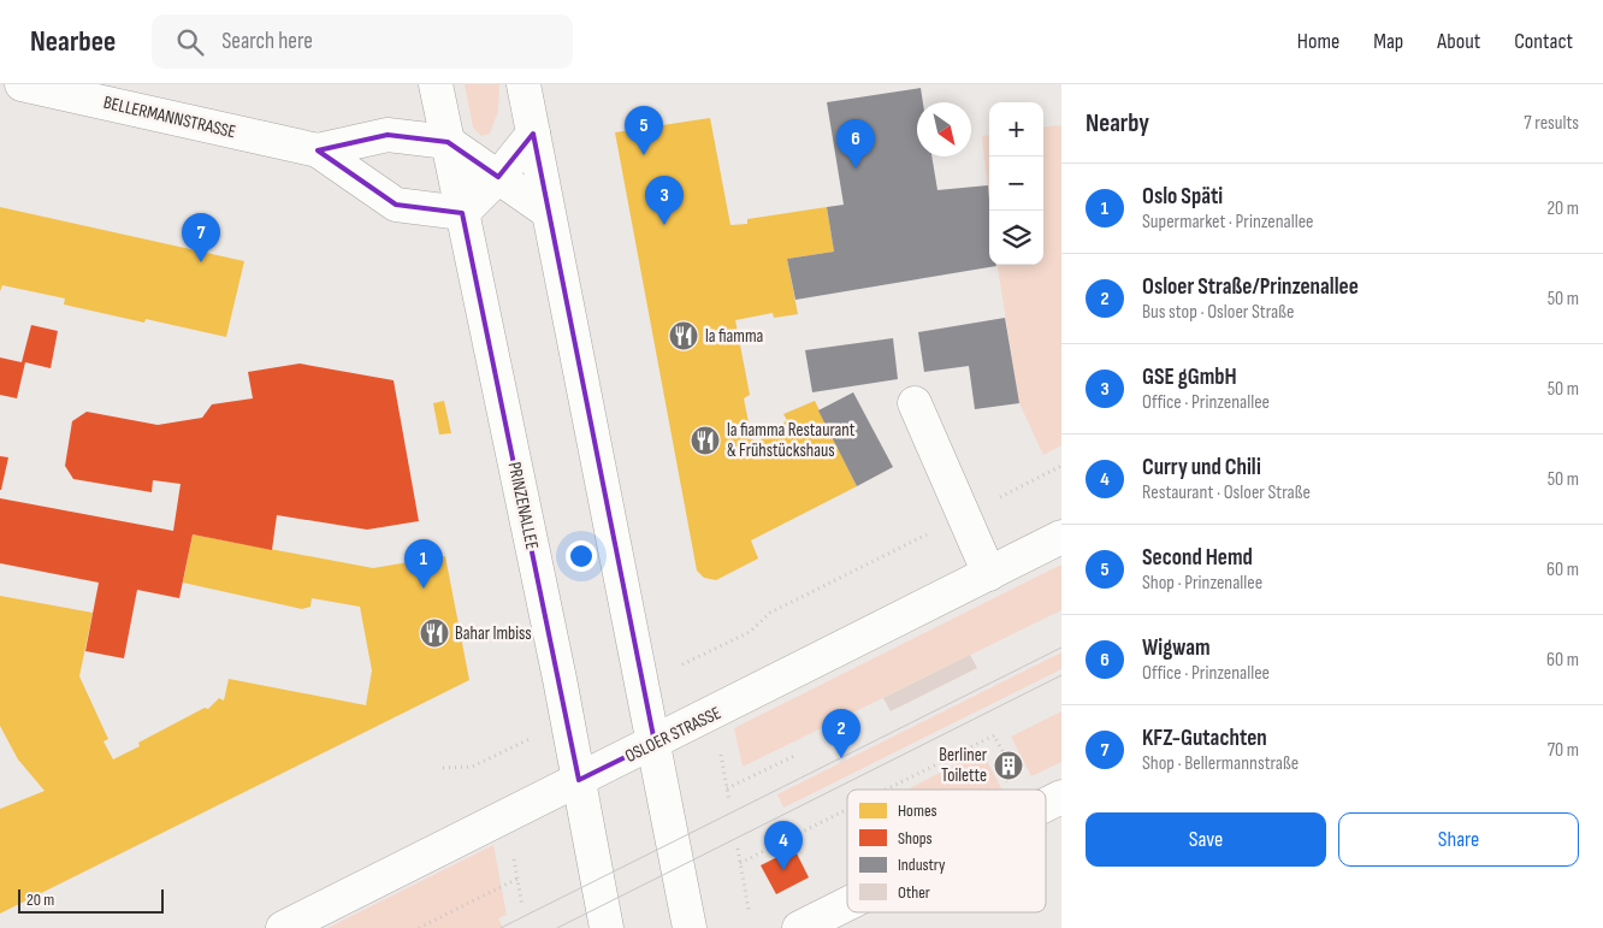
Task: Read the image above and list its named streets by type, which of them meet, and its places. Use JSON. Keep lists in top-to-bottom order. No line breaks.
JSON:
{"streets":{"main road":["BELLERMANNSTRASSE","PRINZENALLEE","OSLOER STRASSE"]},"crossings":[["BELLERMANNSTRASSE","PRINZENALLEE"],["PRINZENALLEE","OSLOER STRASSE"]],"places":{"restaurant":["la fiamma","la fiamma Restaurant & Frühstückshaus","Bahar Imbiss"],"building":["Berliner Toilette"]},"legend":["Homes","Shops","Industry","Other"],"scale_bar":"20 m","north":"bottom right","page":{"header":"Nearbee","search":"Search here","nav":["Home","Map","About","Contact"],"heading":["Nearby","7 results"],"map_buttons":["+","−"],"pins":["5","6","3","7","1","2","4"],"list":[{"mark":"1","name":"Oslo Späti","note":"Supermarket · Prinzenallee","value":"20 m"},{"mark":"2","name":"Osloer Straße/Prinzenallee","note":"Bus stop · Osloer Straße","value":"50 m"},{"mark":"3","name":"GSE gGmbH","note":"Office · Prinzenallee","value":"50 m"},{"mark":"4","name":"Curry und Chili","note":"Restaurant · Osloer Straße","value":"50 m"},{"mark":"5","name":"Second Hemd","note":"Shop · Prinzenallee","value":"60 m"},{"mark":"6","name":"Wigwam","note":"Office · Prinzenallee","value":"60 m"},{"mark":"7","name":"KFZ-Gutachten","note":"Shop · Bellermannstraße","value":"70 m"}],"buttons":["Save","Share"],"scale":"20 m"}}
